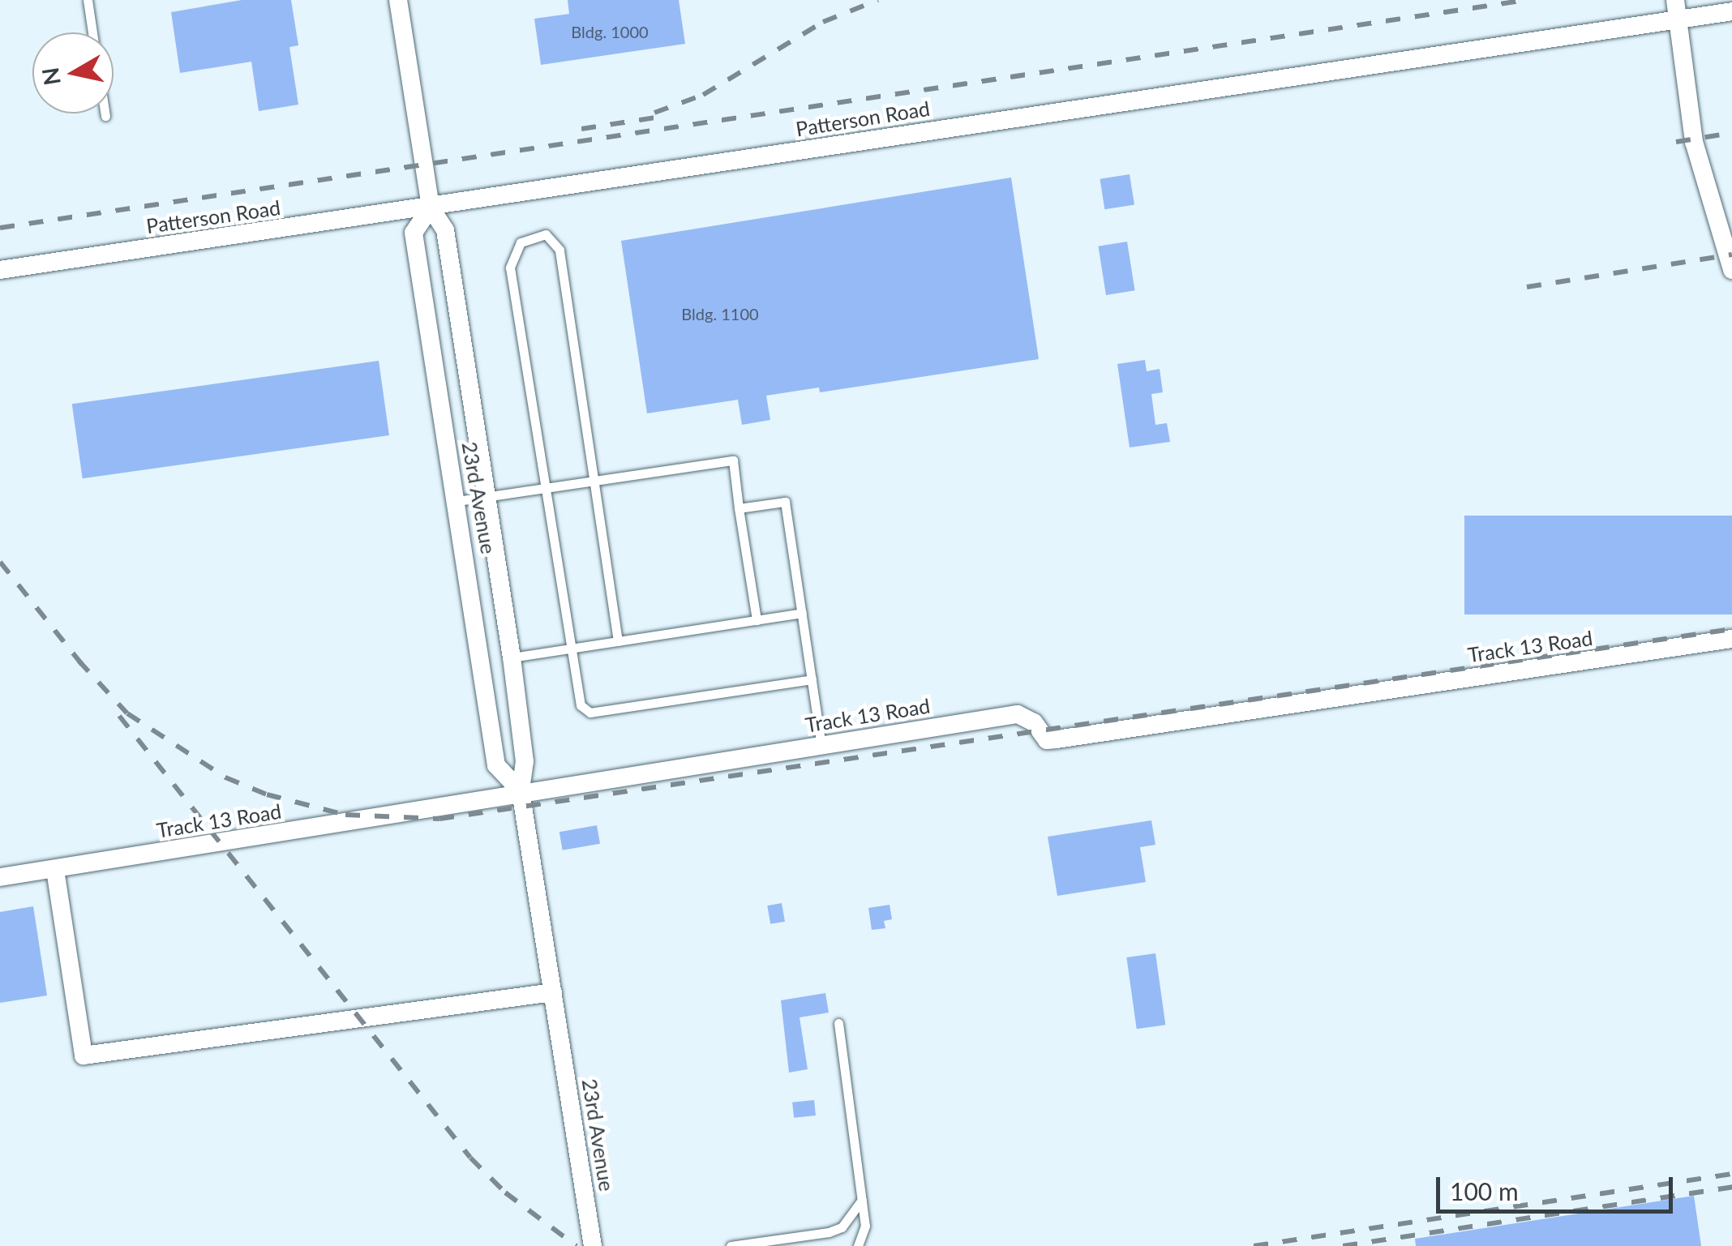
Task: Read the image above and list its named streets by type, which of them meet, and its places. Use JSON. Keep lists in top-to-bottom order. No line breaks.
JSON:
{"streets":{"street":["Patterson Road","23rd Avenue","Track 13 Road"]},"crossings":[["Patterson Road","23rd Avenue"],["23rd Avenue","Track 13 Road"]],"house_numbers":["Bldg. 1000","Bldg. 1100"],"scale_bar":"100 m","north":"left"}
